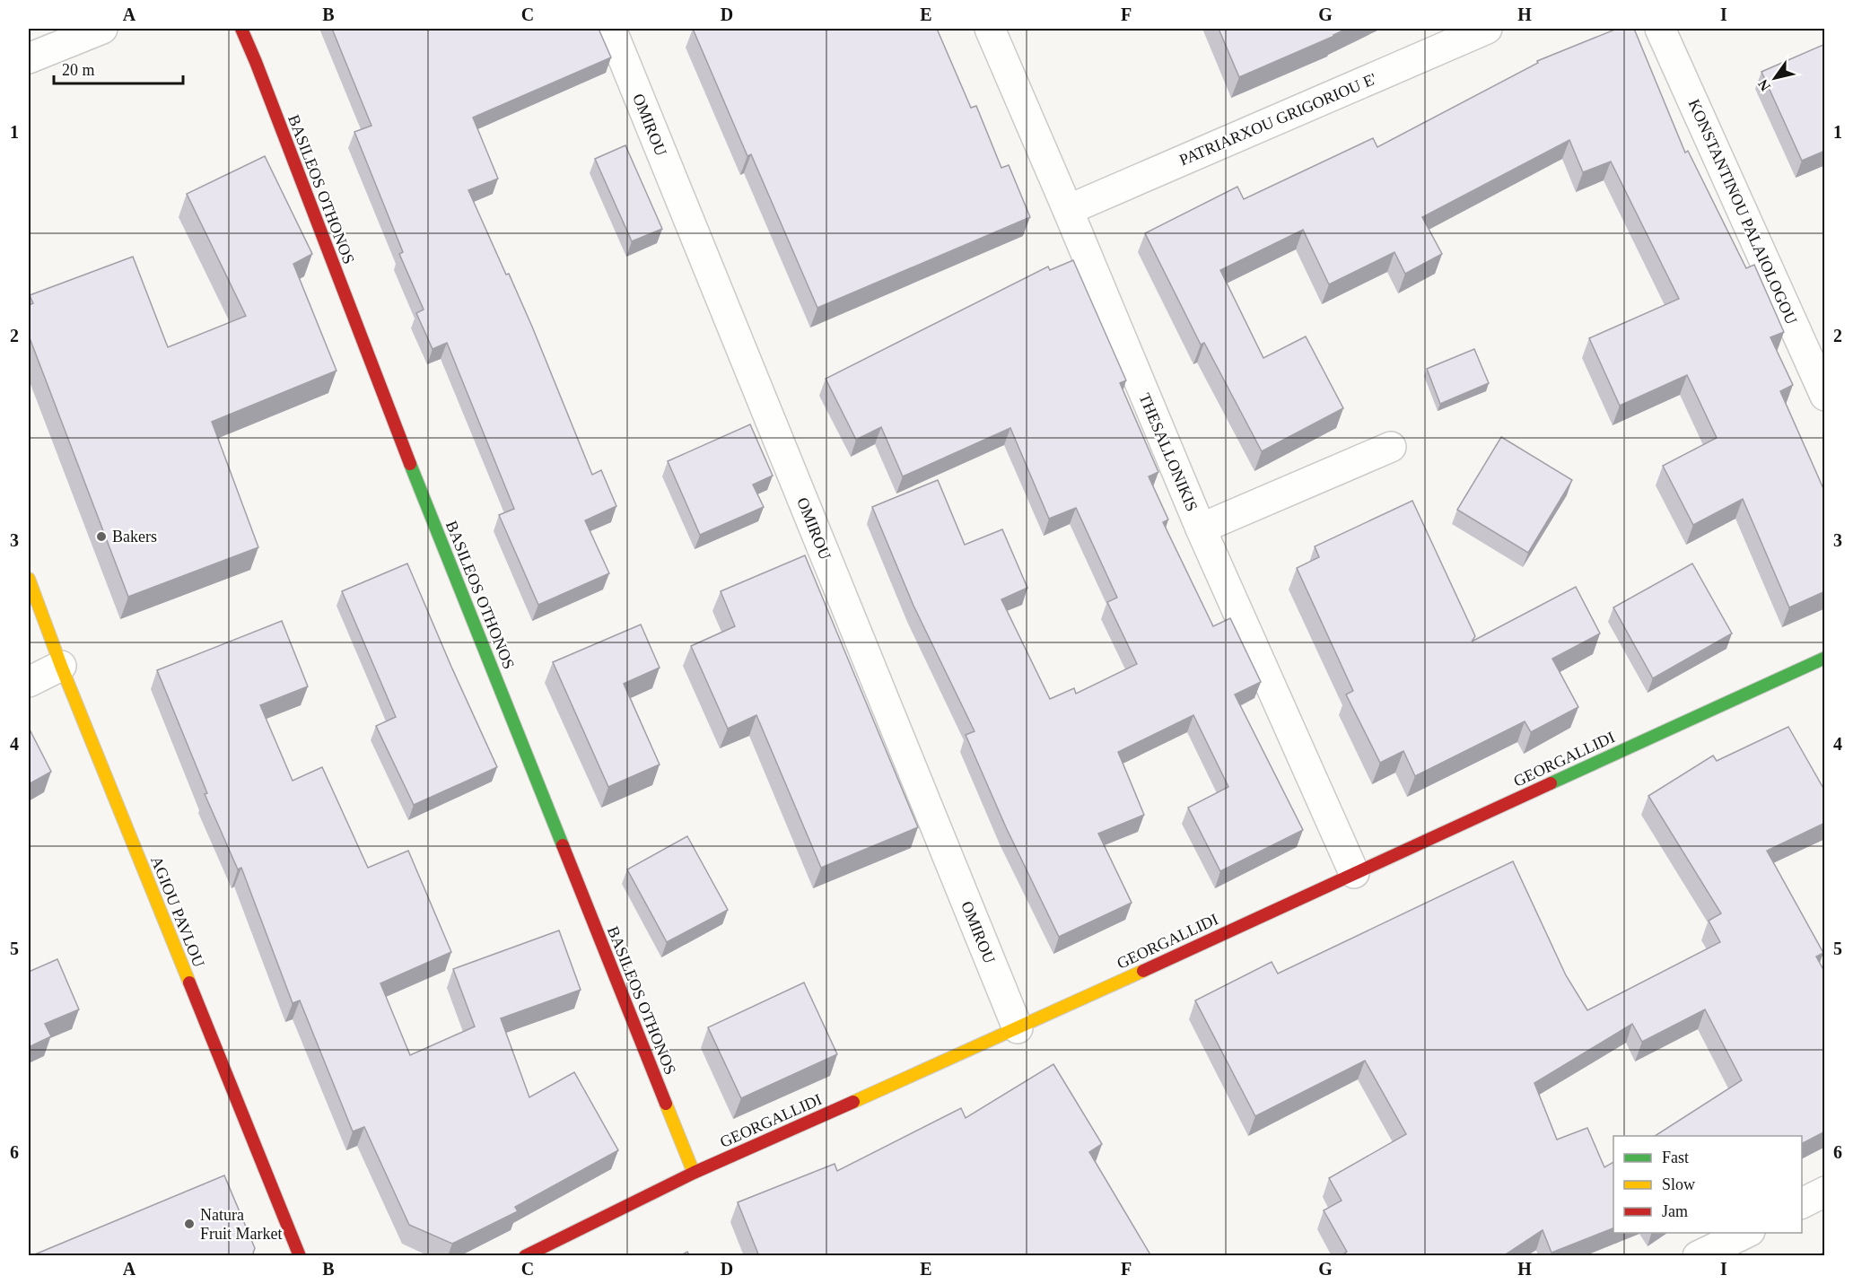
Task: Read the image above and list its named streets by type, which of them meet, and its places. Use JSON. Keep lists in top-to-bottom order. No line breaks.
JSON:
{"streets":{"street":["PATRIARXOU GRIGORIOU E'","OMIROU","BASILEOS OTHONOS","KONSTANTINOU PALAIOLOGOU","THESALLONIKIS","GEORGALLIDI","AGIOU PAVLOU"]},"crossings":[["PATRIARXOU GRIGORIOU E'","THESALLONIKIS"],["OMIROU","GEORGALLIDI"],["BASILEOS OTHONOS","GEORGALLIDI"],["THESALLONIKIS","GEORGALLIDI"]],"places":["Bakers","Natura Fruit Market"],"legend":["Fast","Slow","Jam"],"scale_bar":"20 m","north":"bottom left","grid":{"columns":["A","B","C","D","E","F","G","H","I"],"rows":["1","2","3","4","5","6"]}}
